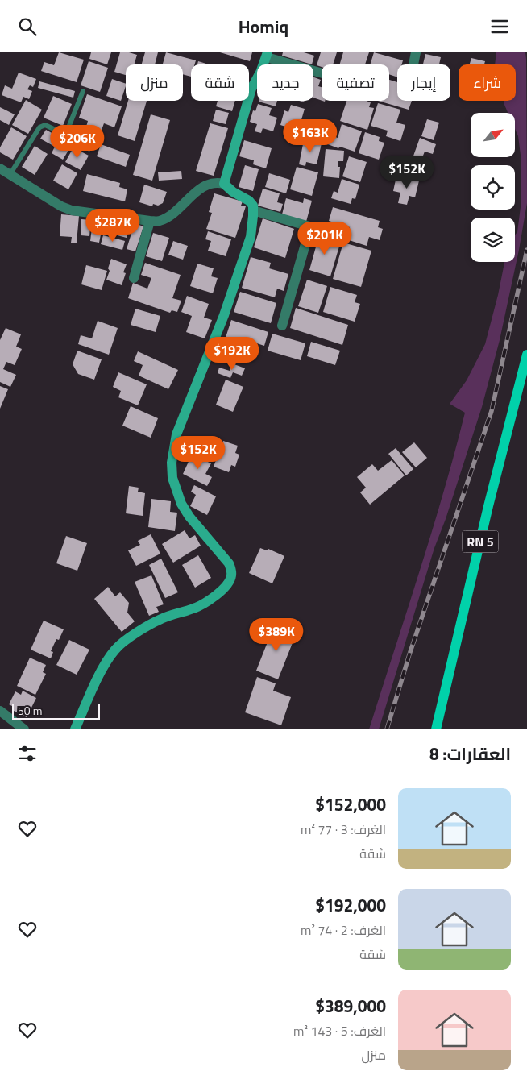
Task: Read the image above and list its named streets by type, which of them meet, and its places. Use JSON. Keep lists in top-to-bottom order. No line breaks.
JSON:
{"streets":{"main road":["RN 5"]},"scale_bar":"50 m","north":"top right","page":{"header":"Homiq","chip":["شراء","إيجار","تصفية","جديد","شقة","منزل"],"price":["$163K","$206K","$152K","$287K","$201K","$192K","$152K","$389K"],"scale":"50 m","heading":"العقارات: 8","list":[{"name":"$152,000","note":"الغرف: 3 · 77 m² · شقة"},{"name":"$192,000","note":"الغرف: 2 · 74 m² · شقة"},{"name":"$389,000","note":"الغرف: 5 · 143 m² · منزل"}]}}
